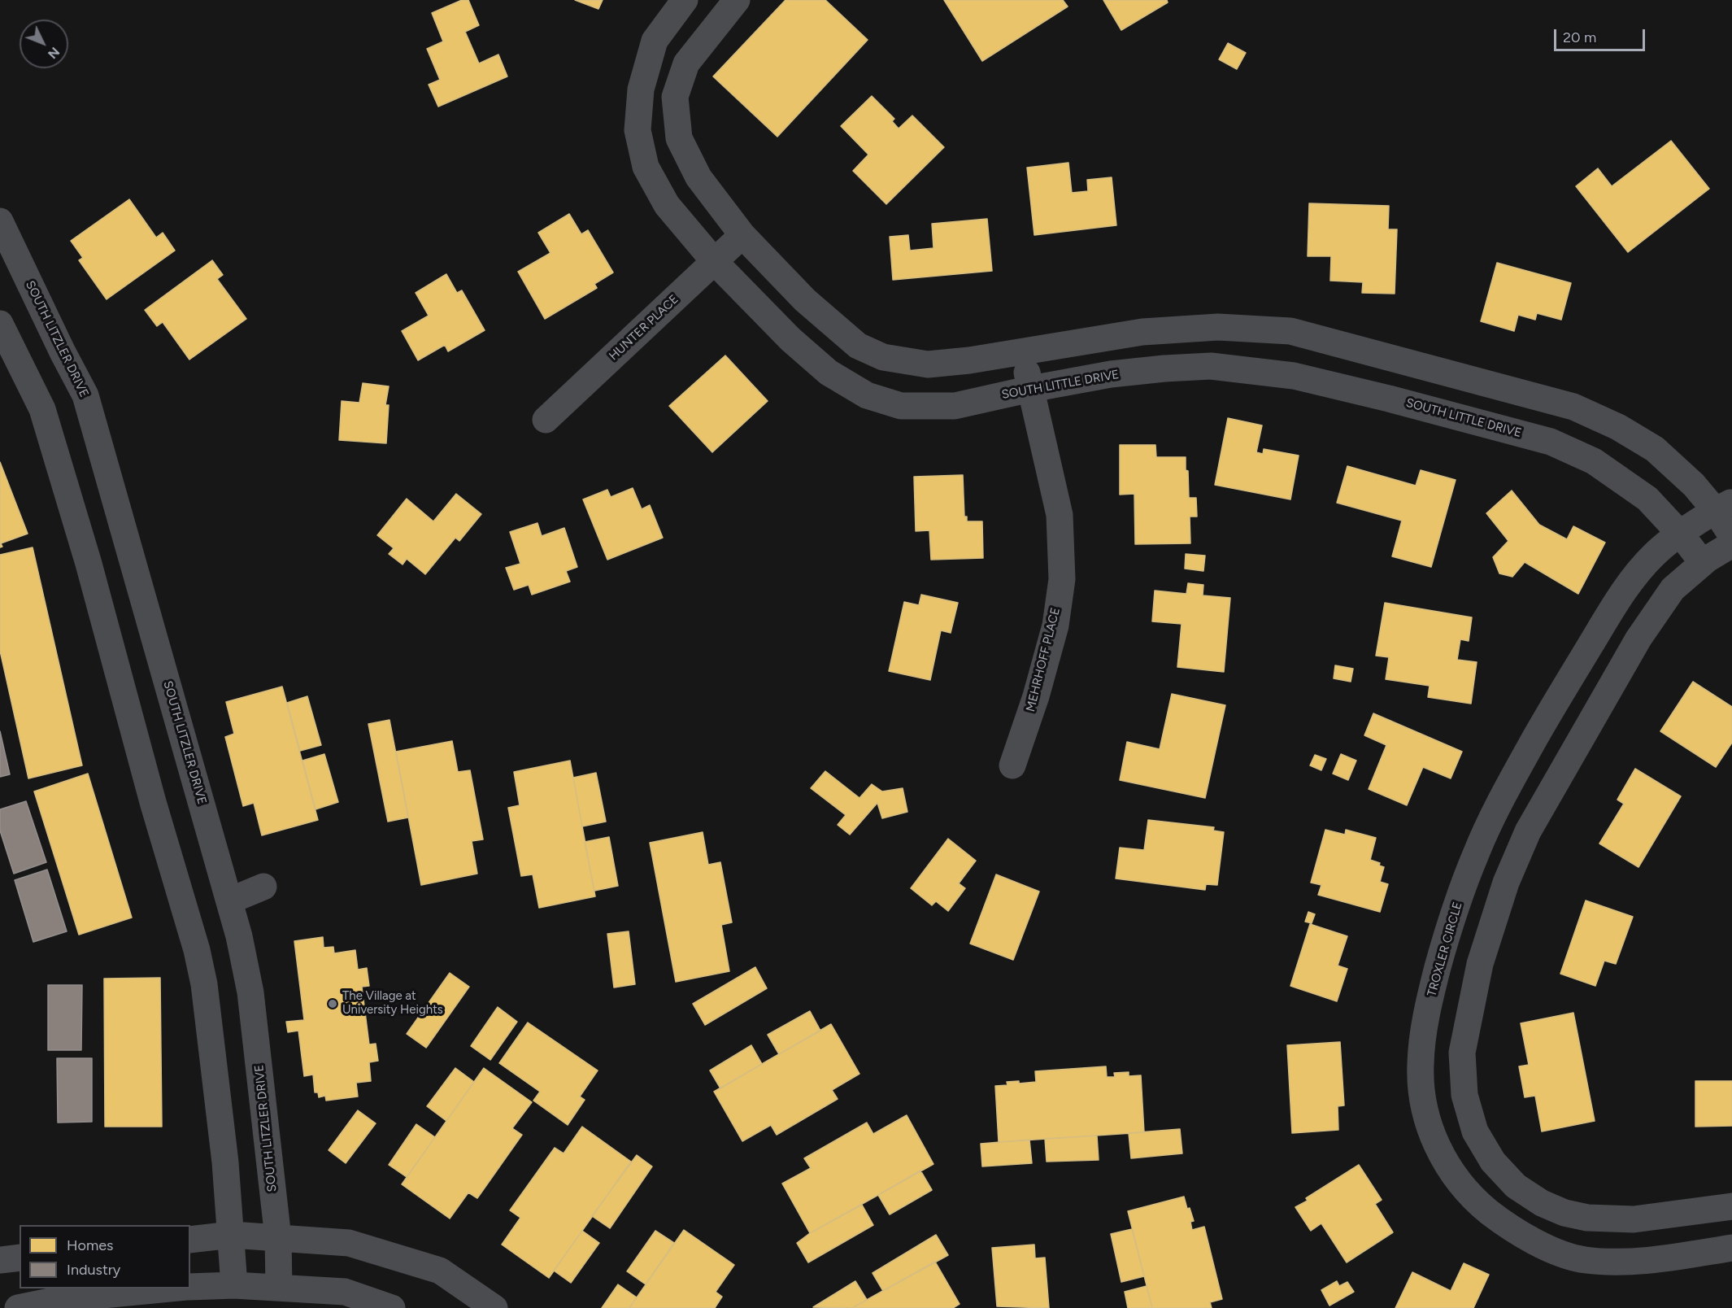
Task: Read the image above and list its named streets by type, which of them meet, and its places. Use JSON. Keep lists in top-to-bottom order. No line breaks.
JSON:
{"streets":{"street":["HUNTER PLACE","SOUTH LITZLER DRIVE","SOUTH LITTLE DRIVE","MEHRHOFF PLACE","TROXLER CIRCLE"]},"crossings":[["HUNTER PLACE","SOUTH LITTLE DRIVE"],["SOUTH LITTLE DRIVE","MEHRHOFF PLACE"],["SOUTH LITTLE DRIVE","TROXLER CIRCLE"]],"places":["The Village at University Heights"],"legend":["Homes","Industry"],"scale_bar":"20 m","north":"bottom right"}
